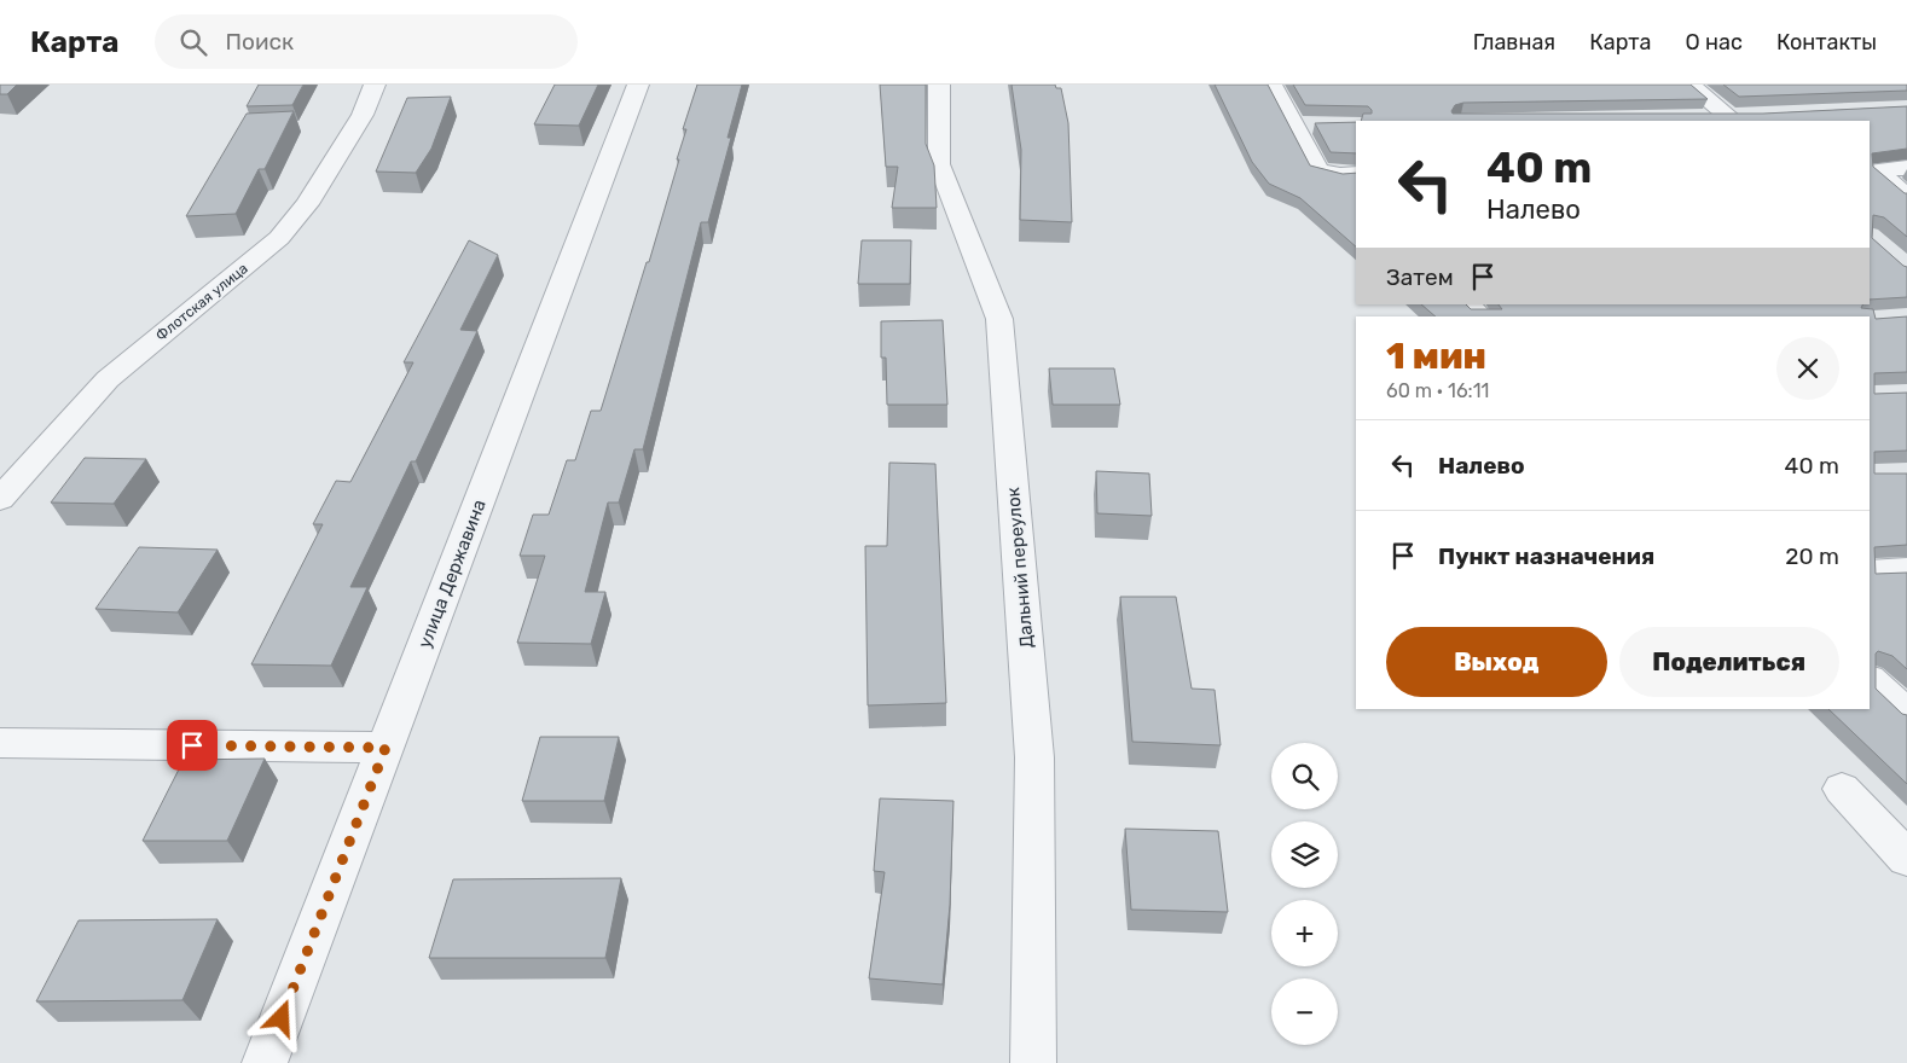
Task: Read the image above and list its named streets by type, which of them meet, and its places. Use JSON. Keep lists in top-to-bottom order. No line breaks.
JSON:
{"streets":{"street":["Флотская улица","Дальний переулок","улица Державина"]},"page":{"header":"Карта","search":"Поиск","nav":["Главная","Карта","О нас","Контакты"],"turn":["40 m","Налево"],"then":"Затем","heading":["1 мин","60 m · 16:11"],"list":[{"name":"Налево","value":"40 m"},{"name":"Пункт назначения","value":"20 m"}],"buttons":["Выход","Поделиться"],"map_buttons":["+","−"]}}
